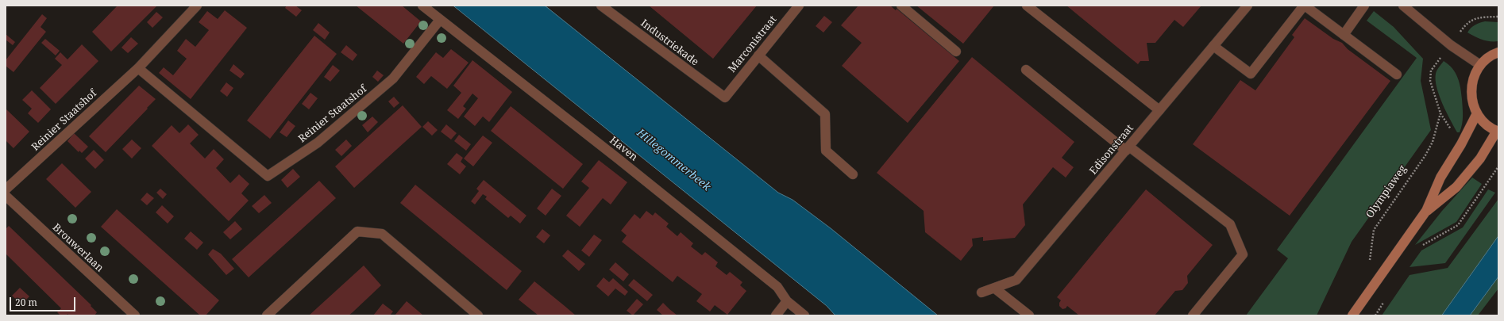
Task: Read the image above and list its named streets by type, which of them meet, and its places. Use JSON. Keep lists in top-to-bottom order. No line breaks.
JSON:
{"streets":{"street":["Industriekade","Marconistraat","Reinier Staatshof","Haven","Edisonstraat","Brouwerlaan"],"path":["Olympiaweg"]},"crossings":[["Industriekade","Marconistraat"],["Reinier Staatshof","Haven"]],"water":["Hillegommerbeek"],"scale_bar":"20 m"}
